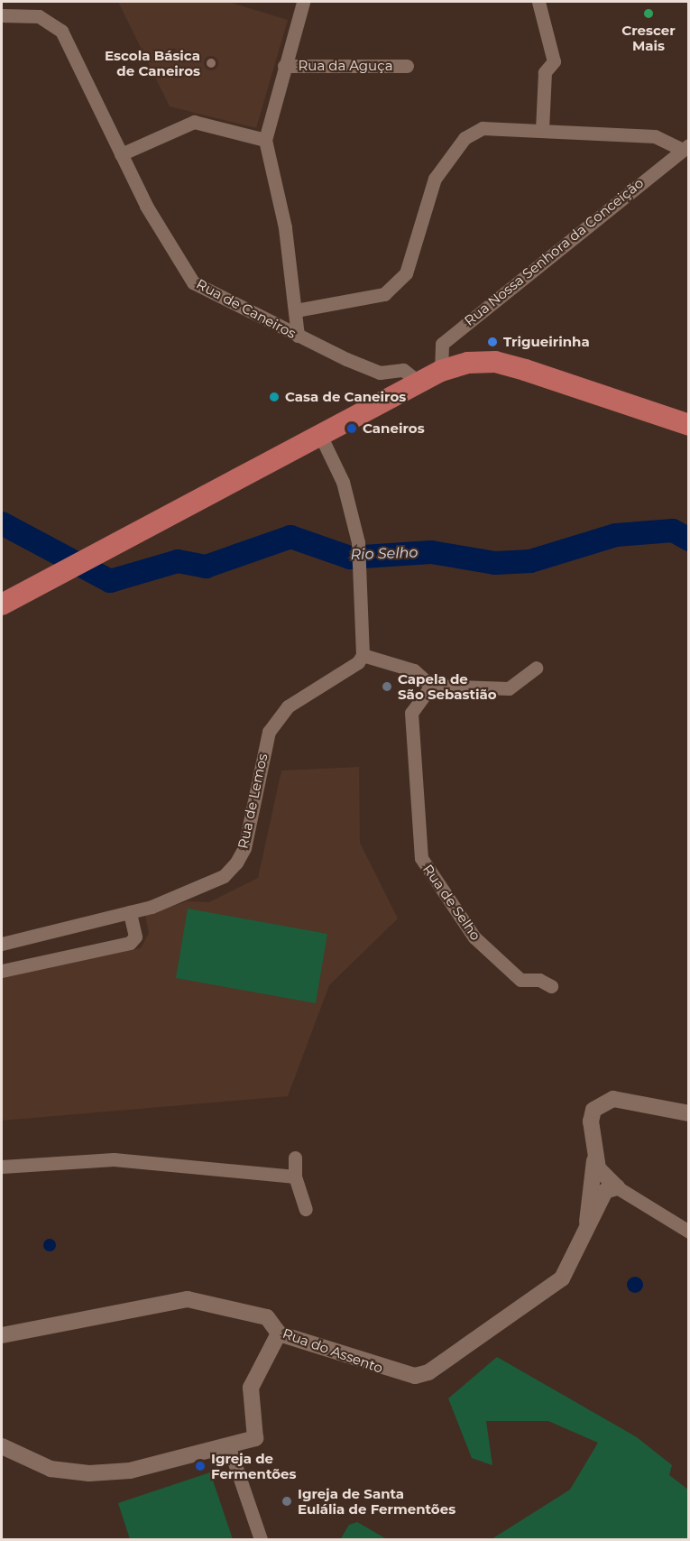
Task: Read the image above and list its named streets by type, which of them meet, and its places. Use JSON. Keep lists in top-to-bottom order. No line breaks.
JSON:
{"streets":{"street":["Rua da Aguça","Rua Nossa Senhora da Conceição","Rua de Caneiros","Rua de Lemos","Rua de Selho","Rua do Assento"]},"water":["Rio Selho"],"places":["Crescer Mais","Escola Básica de Caneiros","Trigueirinha","Casa de Caneiros","Caneiros","Capela de São Sebastião","Igreja de Fermentões","Igreja de Santa Eulália de Fermentões"]}
